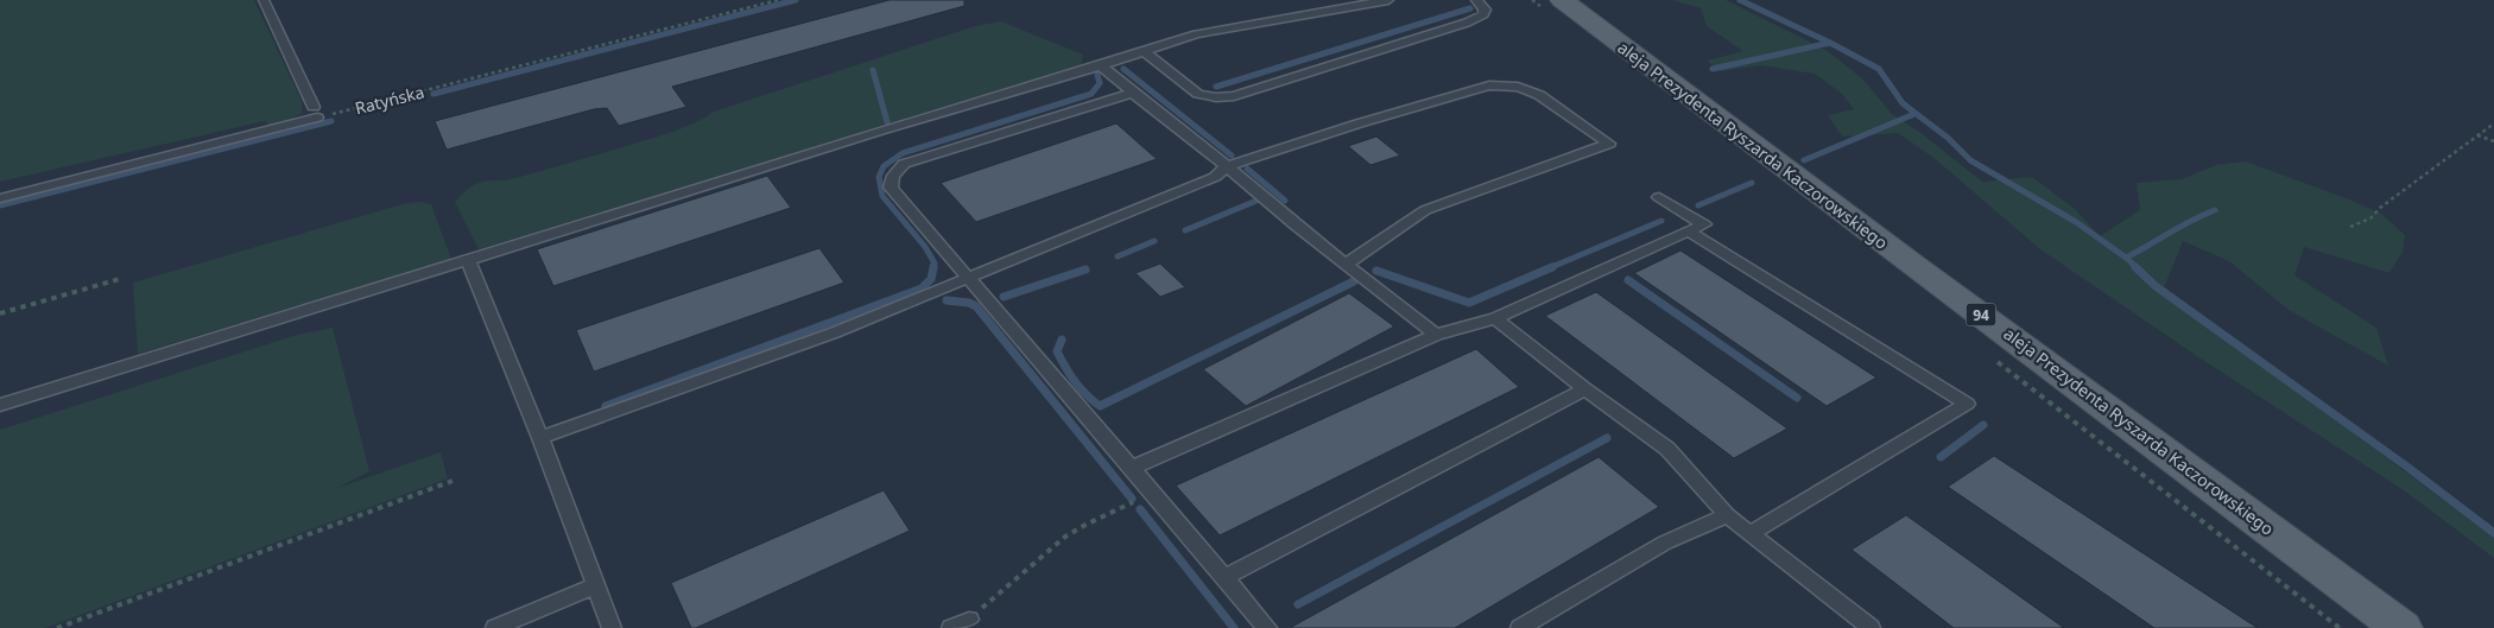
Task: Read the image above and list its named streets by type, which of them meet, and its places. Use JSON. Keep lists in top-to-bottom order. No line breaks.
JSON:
{"streets":{"main road":["aleja Prezydenta Ryszarda Kaczorowskiego","94"],"path":["Ratyńska"]}}
